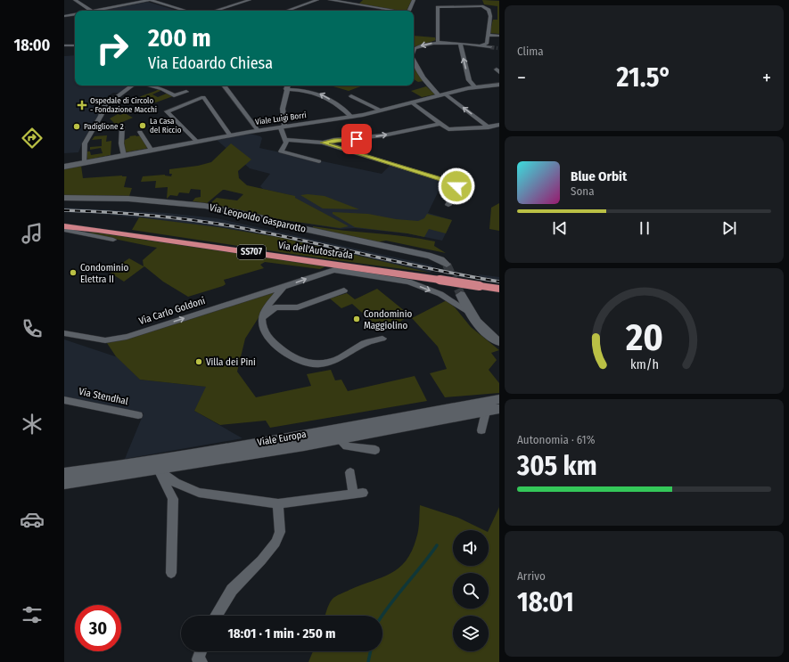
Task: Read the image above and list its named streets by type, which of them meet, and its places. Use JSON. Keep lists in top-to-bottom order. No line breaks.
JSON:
{"streets":{"highway":["Via dell'Autostrada","SS707"],"street":["Viale Luigi Borri","Via Leopoldo Gasparotto","Via Carlo Goldoni","Via Stendhal","Viale Europa"]},"one_way":["Via Carlo Goldoni"],"places":{"health":["Ospedale di Circolo - Fondazione Macchi"],"other":["La Casa del Riccio","Padiglione 2","Condominio Elettra II","Condominio Maggiolino","Villa dei Pini"]},"page":{"tabs":"18:00","tile":["Clima",["Autonomia · 61%","305 km"],["Arrivo","18:01"]],"turn":["200 m","Via Edoardo Chiesa"],"heat":["−","21.5°","+"],"song":["Blue Orbit","Sona"],"limit":"30","trip":"18:01 · 1 min · 250 m","gauge":["20","km/h"]}}
